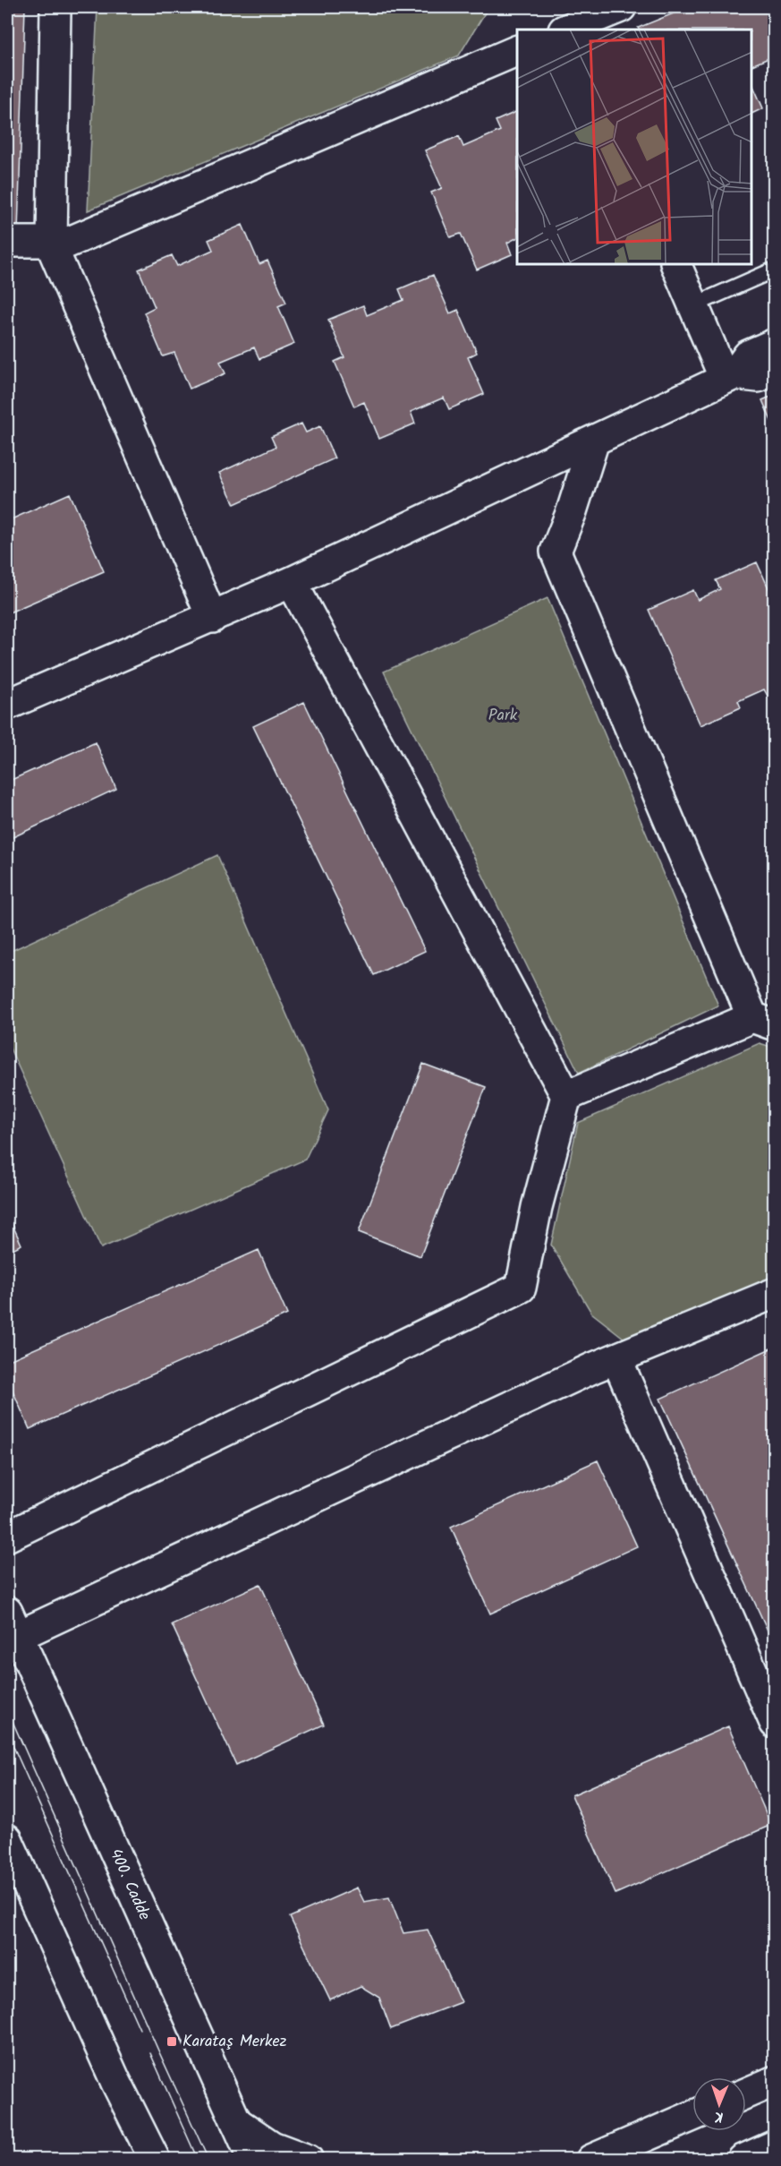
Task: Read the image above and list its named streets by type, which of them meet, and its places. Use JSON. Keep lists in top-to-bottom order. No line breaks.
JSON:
{"streets":{"street":["400. Cadde"]},"parks":["Park"],"places":{"transit":["Karataş Merkez"]},"north":"bottom"}
